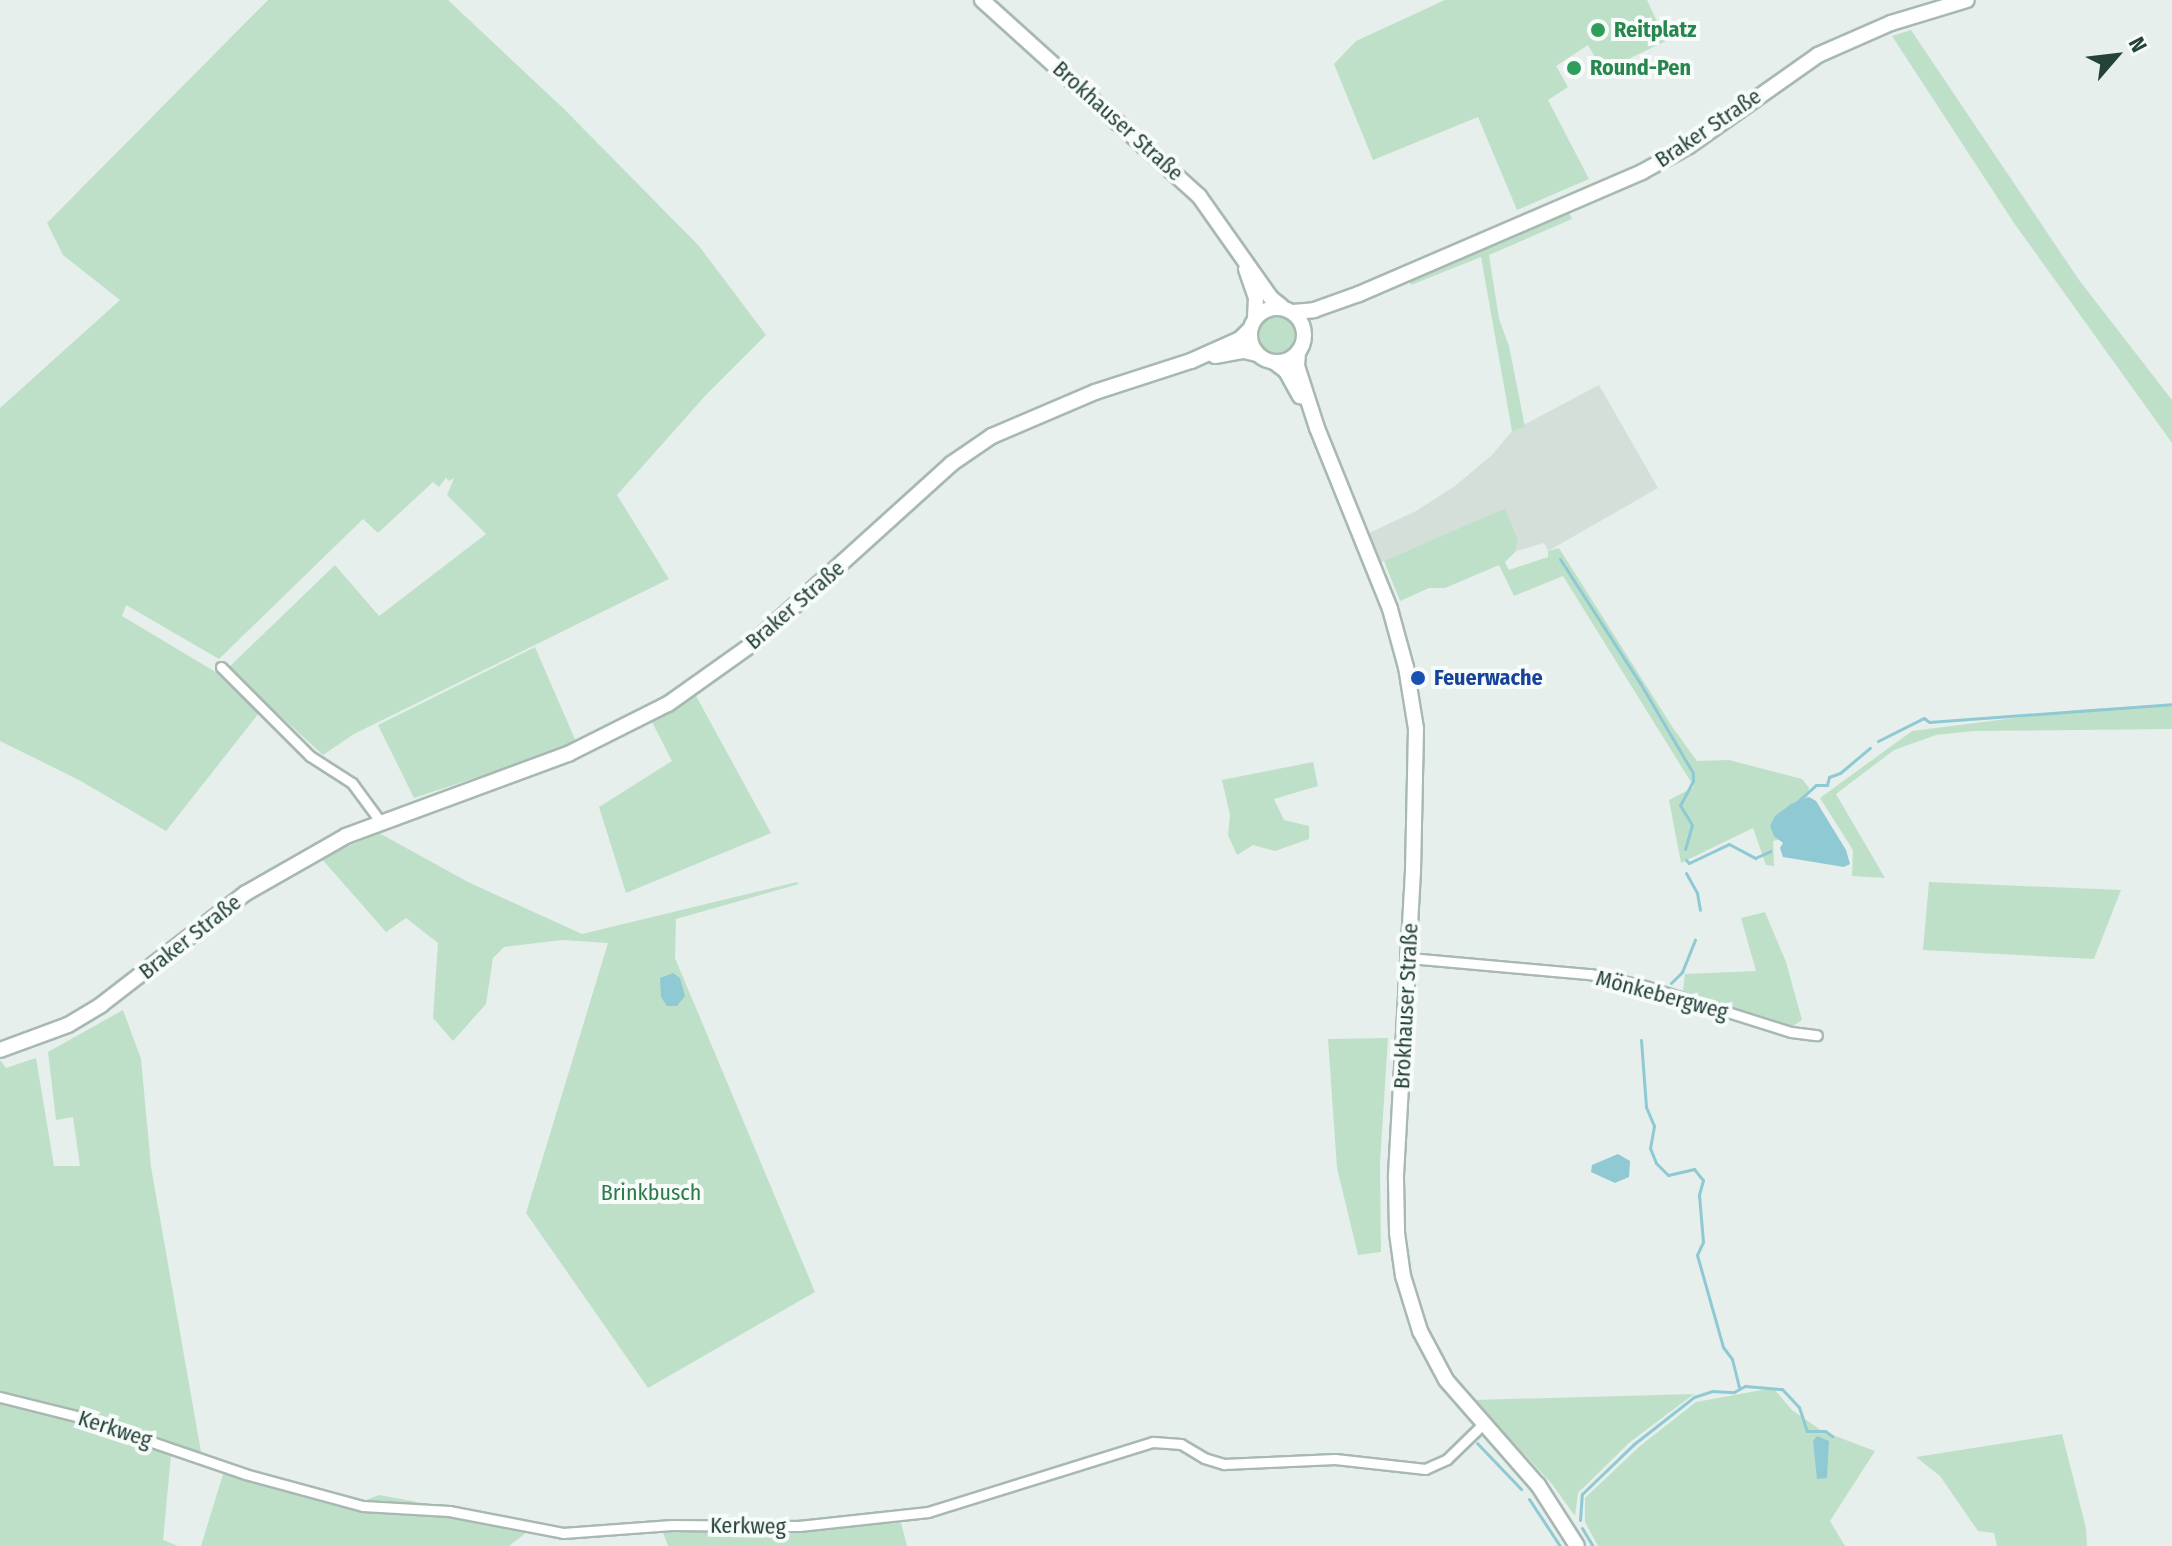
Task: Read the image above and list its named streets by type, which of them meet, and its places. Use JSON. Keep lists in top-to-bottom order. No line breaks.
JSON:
{"streets":{"street":["Brokhauser Straße","Braker Straße","Mönkebergweg","Kerkweg"]},"crossings":[["Brokhauser Straße","Braker Straße"],["Brokhauser Straße","Mönkebergweg"],["Brokhauser Straße","Kerkweg"]],"parks":["Brinkbusch"],"places":["Reitplatz","Round-Pen","Feuerwache"],"north":"top right"}
